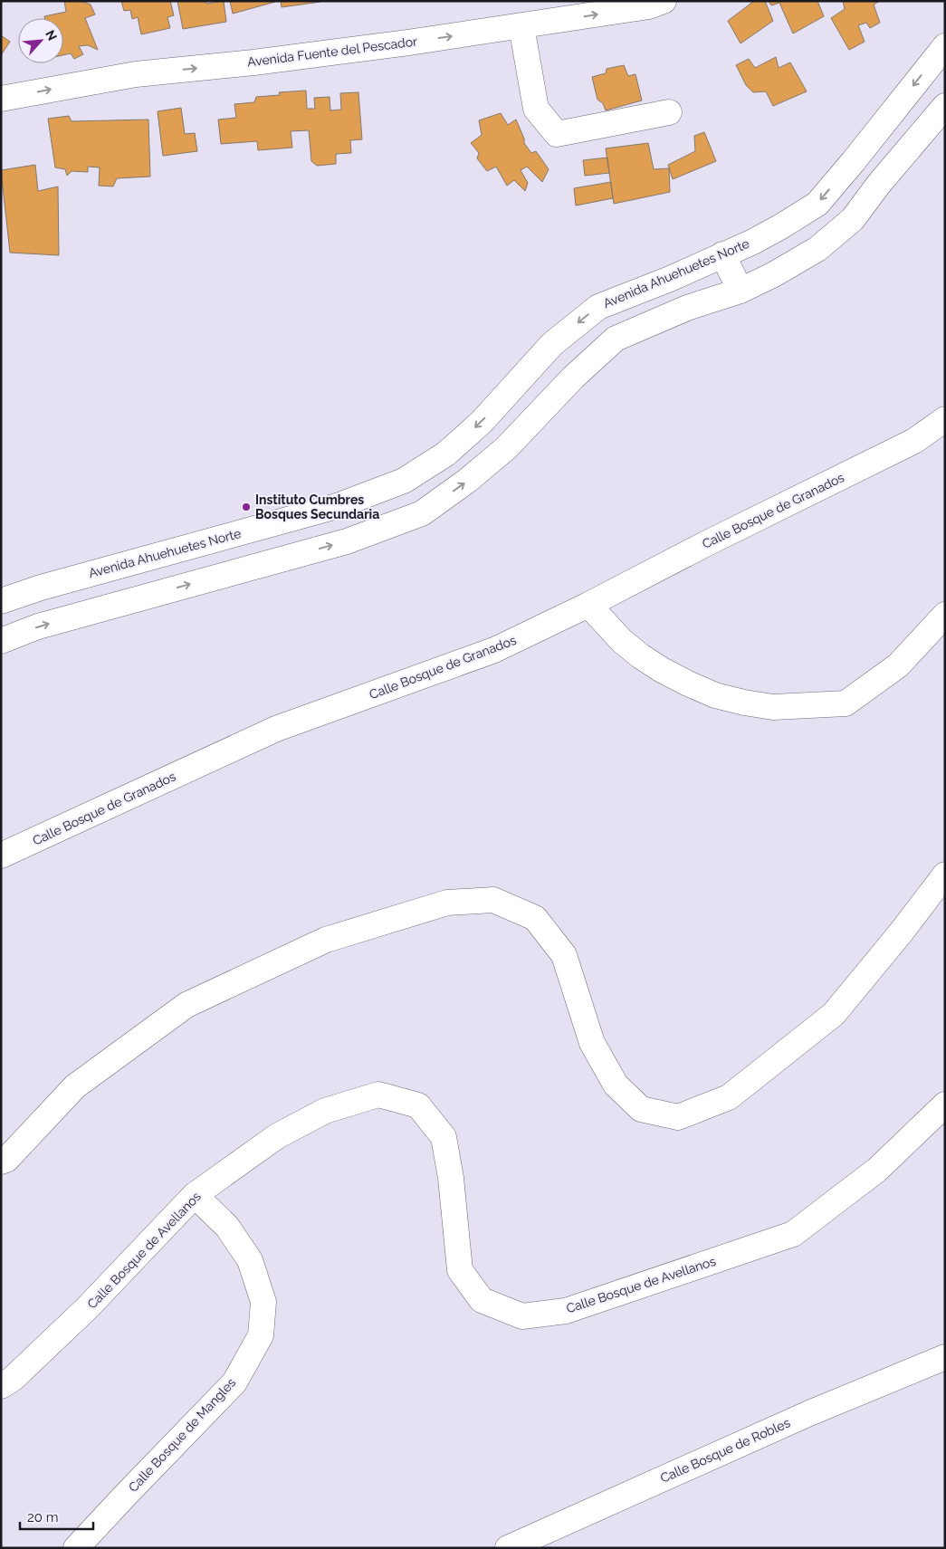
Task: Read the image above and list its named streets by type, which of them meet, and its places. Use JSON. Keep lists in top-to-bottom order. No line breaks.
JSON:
{"streets":{"street":["Avenida Fuente del Pescador","Avenida Ahuehuetes Norte","Calle Bosque de Granados","Calle Bosque de Avellanos","Calle Bosque de Mangles","Calle Bosque de Robles"]},"crossings":[["Calle Bosque de Avellanos","Calle Bosque de Mangles"]],"one_way":["Avenida Fuente del Pescador"],"places":["Instituto Cumbres Bosques Secundaria"],"scale_bar":"20 m","north":"top right"}
